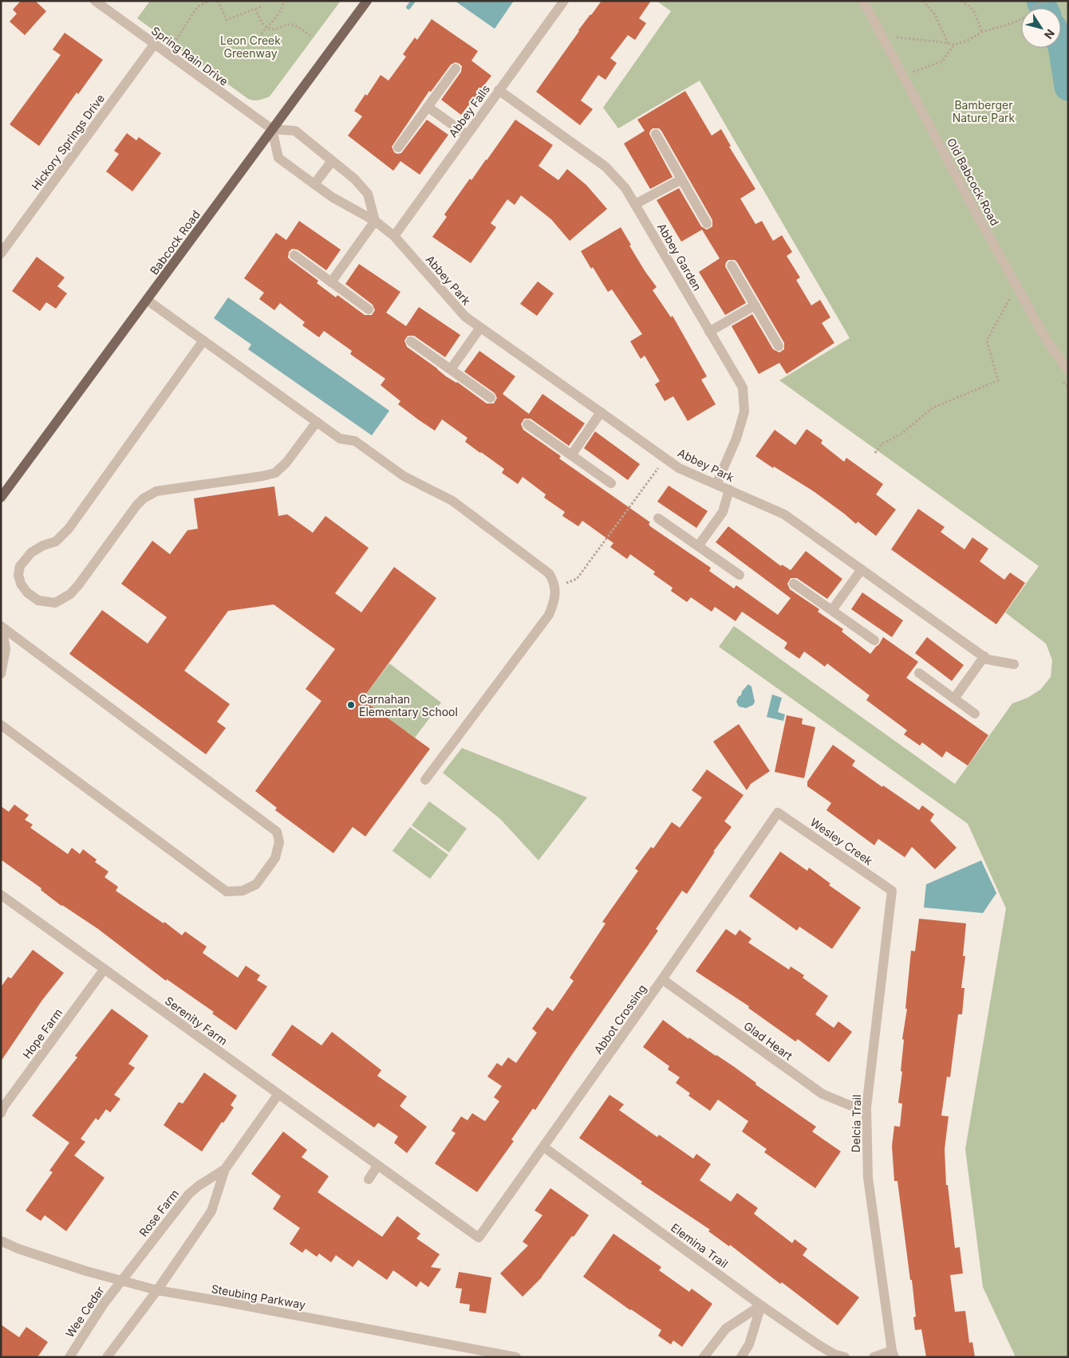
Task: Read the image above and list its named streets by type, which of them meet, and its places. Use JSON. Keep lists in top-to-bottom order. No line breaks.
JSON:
{"streets":{"main road":["Babcock Road"],"street":["Spring Rain Drive","Abbey Falls","Hickory Springs Drive","Old Babcock Road","Abbey Garden","Abbey Park","Wesley Creek","Abbot Crossing","Serenity Farm","Hope Farm","Glad Heart","Delcia Trail","Rose Farm","Elemina Trail","Steubing Parkway","Wee Cedar"]},"crossings":[["Spring Rain Drive","Hickory Springs Drive"],["Spring Rain Drive","Babcock Road"],["Spring Rain Drive","Abbey Park"],["Abbey Falls","Abbey Garden"],["Abbey Falls","Abbey Park"],["Babcock Road","Abbey Park"],["Abbey Garden","Abbey Park"],["Wesley Creek","Abbot Crossing"],["Wesley Creek","Delcia Trail"],["Abbot Crossing","Serenity Farm"],["Abbot Crossing","Glad Heart"],["Abbot Crossing","Elemina Trail"],["Serenity Farm","Hope Farm"],["Serenity Farm","Rose Farm"],["Glad Heart","Delcia Trail"],["Rose Farm","Steubing Parkway"],["Rose Farm","Wee Cedar"],["Steubing Parkway","Wee Cedar"]],"parks":["Leon Creek Greenway","Bamberger Nature Park"],"places":["Carnahan Elementary School"],"north":"bottom right"}
